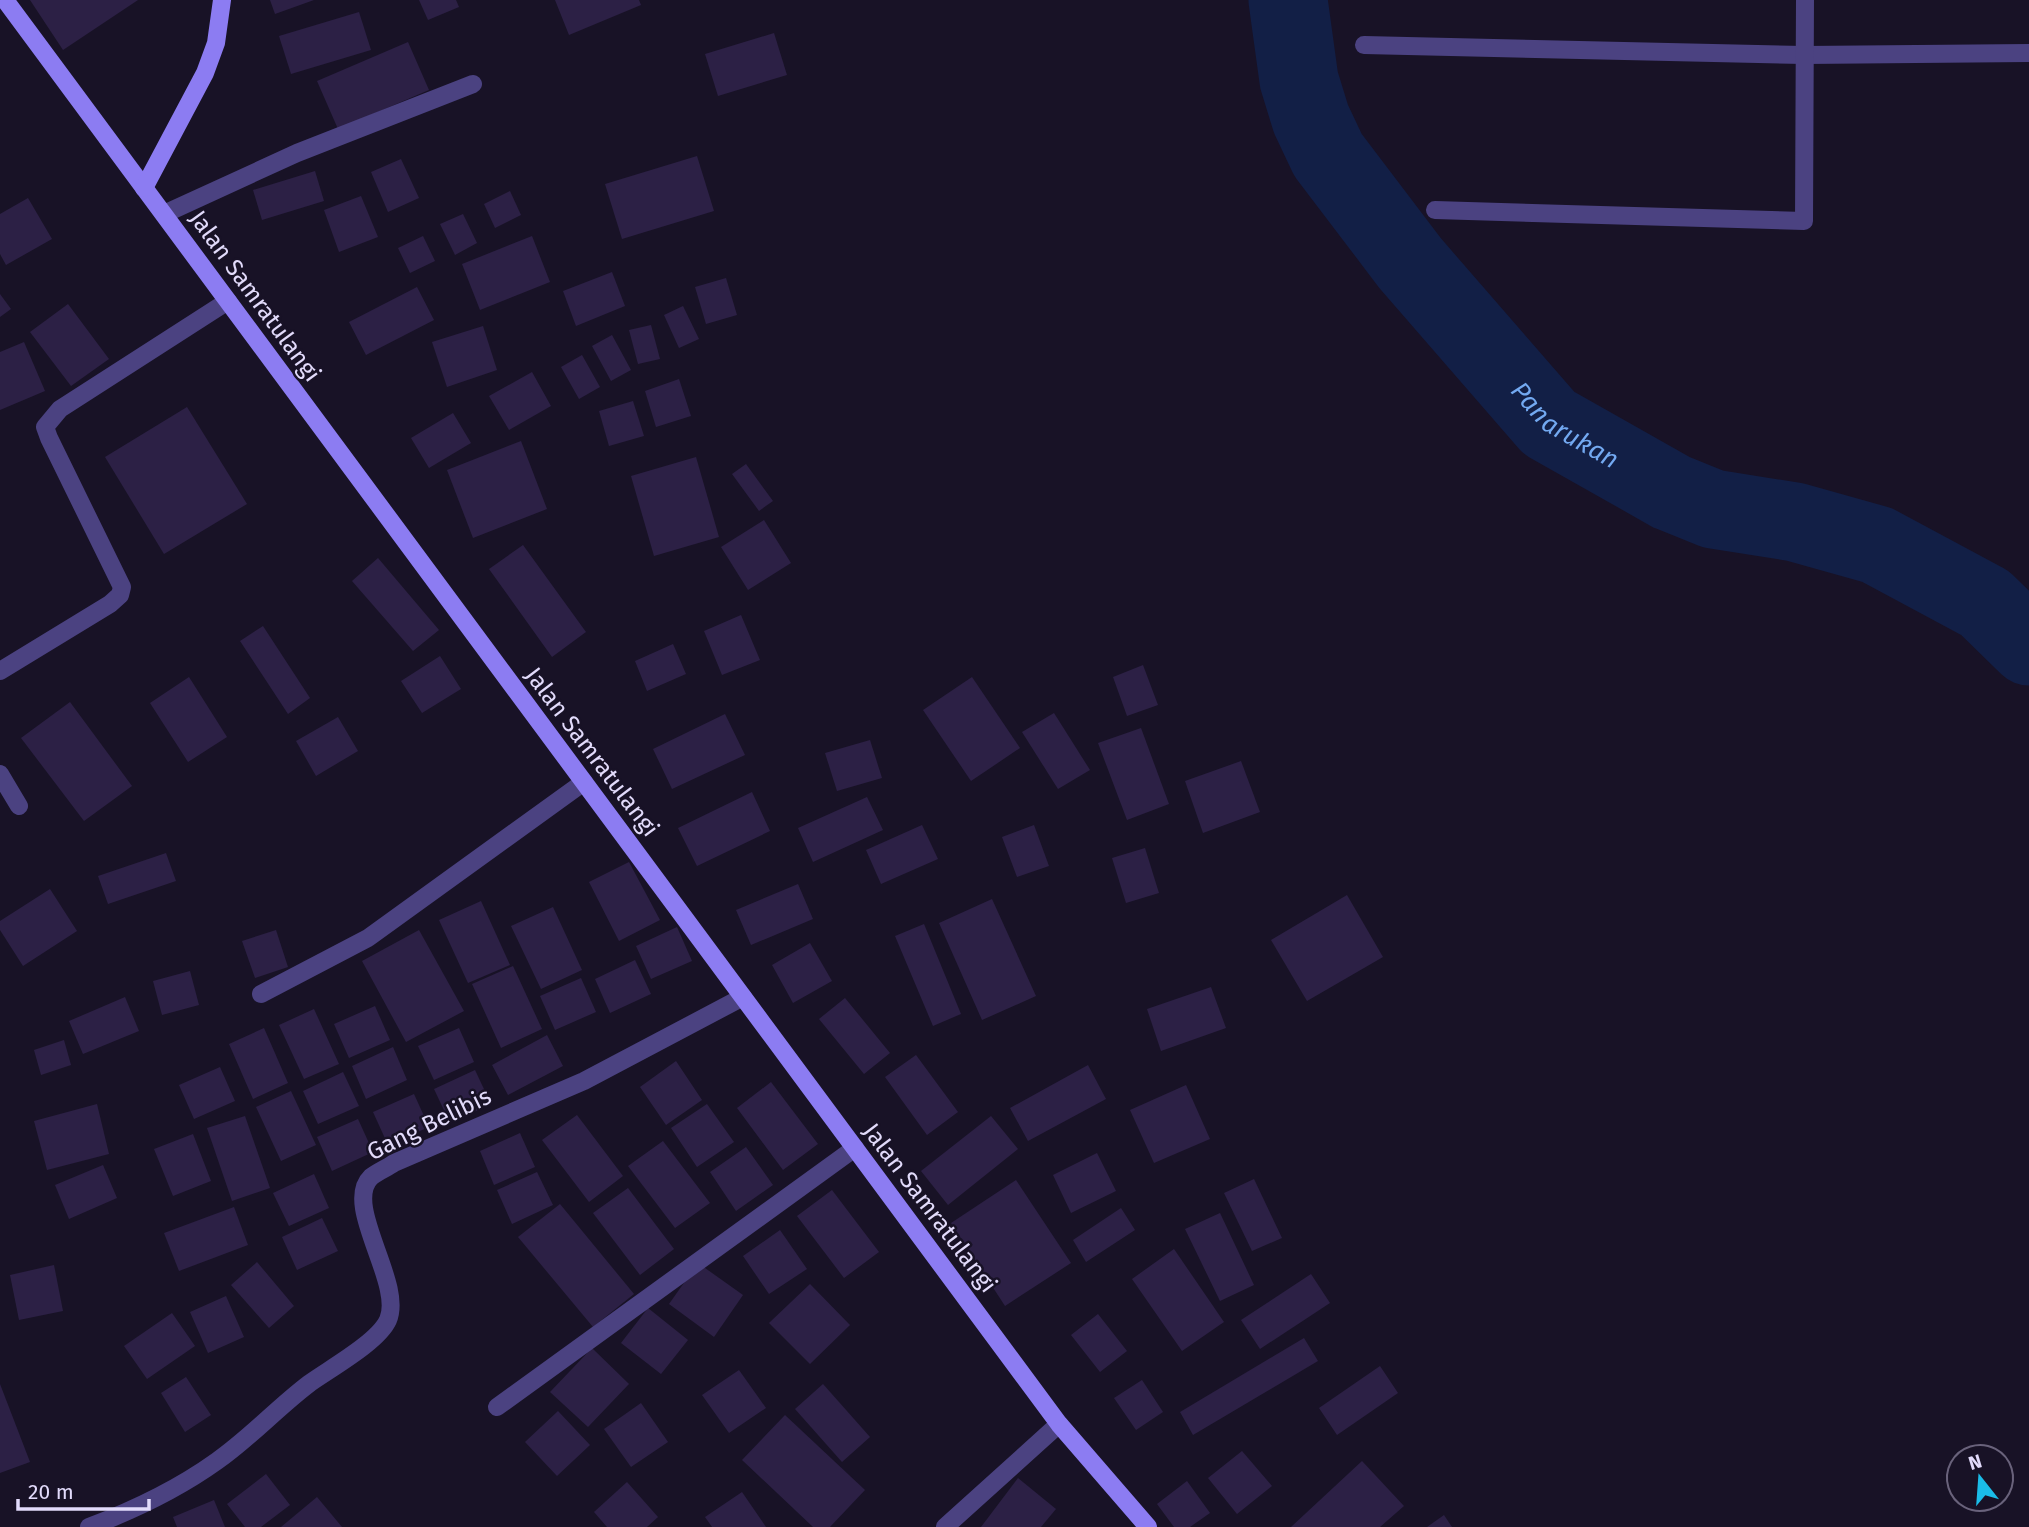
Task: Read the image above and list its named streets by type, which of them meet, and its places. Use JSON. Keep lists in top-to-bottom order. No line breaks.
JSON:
{"streets":{"main road":["Jalan Samratulangi"],"street":["Gang Belibis"]},"crossings":[["Jalan Samratulangi","Gang Belibis"]],"water":["Panarukan"],"scale_bar":"20 m","north":"top"}
